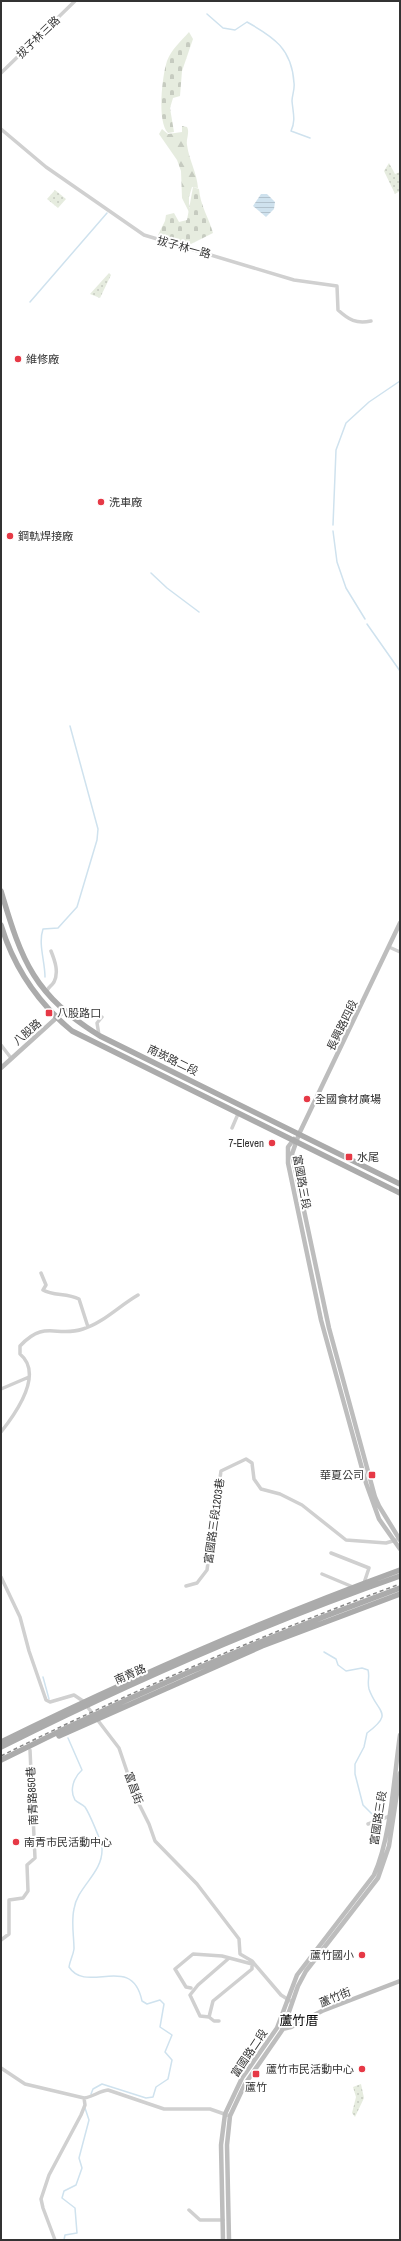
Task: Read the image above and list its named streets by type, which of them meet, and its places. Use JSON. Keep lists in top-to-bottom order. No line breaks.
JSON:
{"streets":{"main road":["南崁路二段","南青路"],"street":["拔子林三路","拔子林一路","長興路四段","八股路","富國路三段","富國路三段1203巷","富昌街","南青路850巷","蘆竹街","富國路二段"]},"crossings":[["長興路四段","南崁路二段"],["長興路四段","富國路三段"],["八股路","南崁路二段"],["南崁路二段","富國路三段"],["富國路三段","富國路三段1203巷"],["富國路三段","富國路二段"],["南青路","富昌街"],["蘆竹街","富國路二段"]],"districts":["蘆竹厝"],"places":{"other":["維修廠","洗車廠","鋼軌焊接廠","全國食材廣場","7-Eleven","南青市民活動中心","蘆竹國小","蘆竹市民活動中心"],"transit":["八股路口","水尾","華夏公司","蘆竹"]}}
